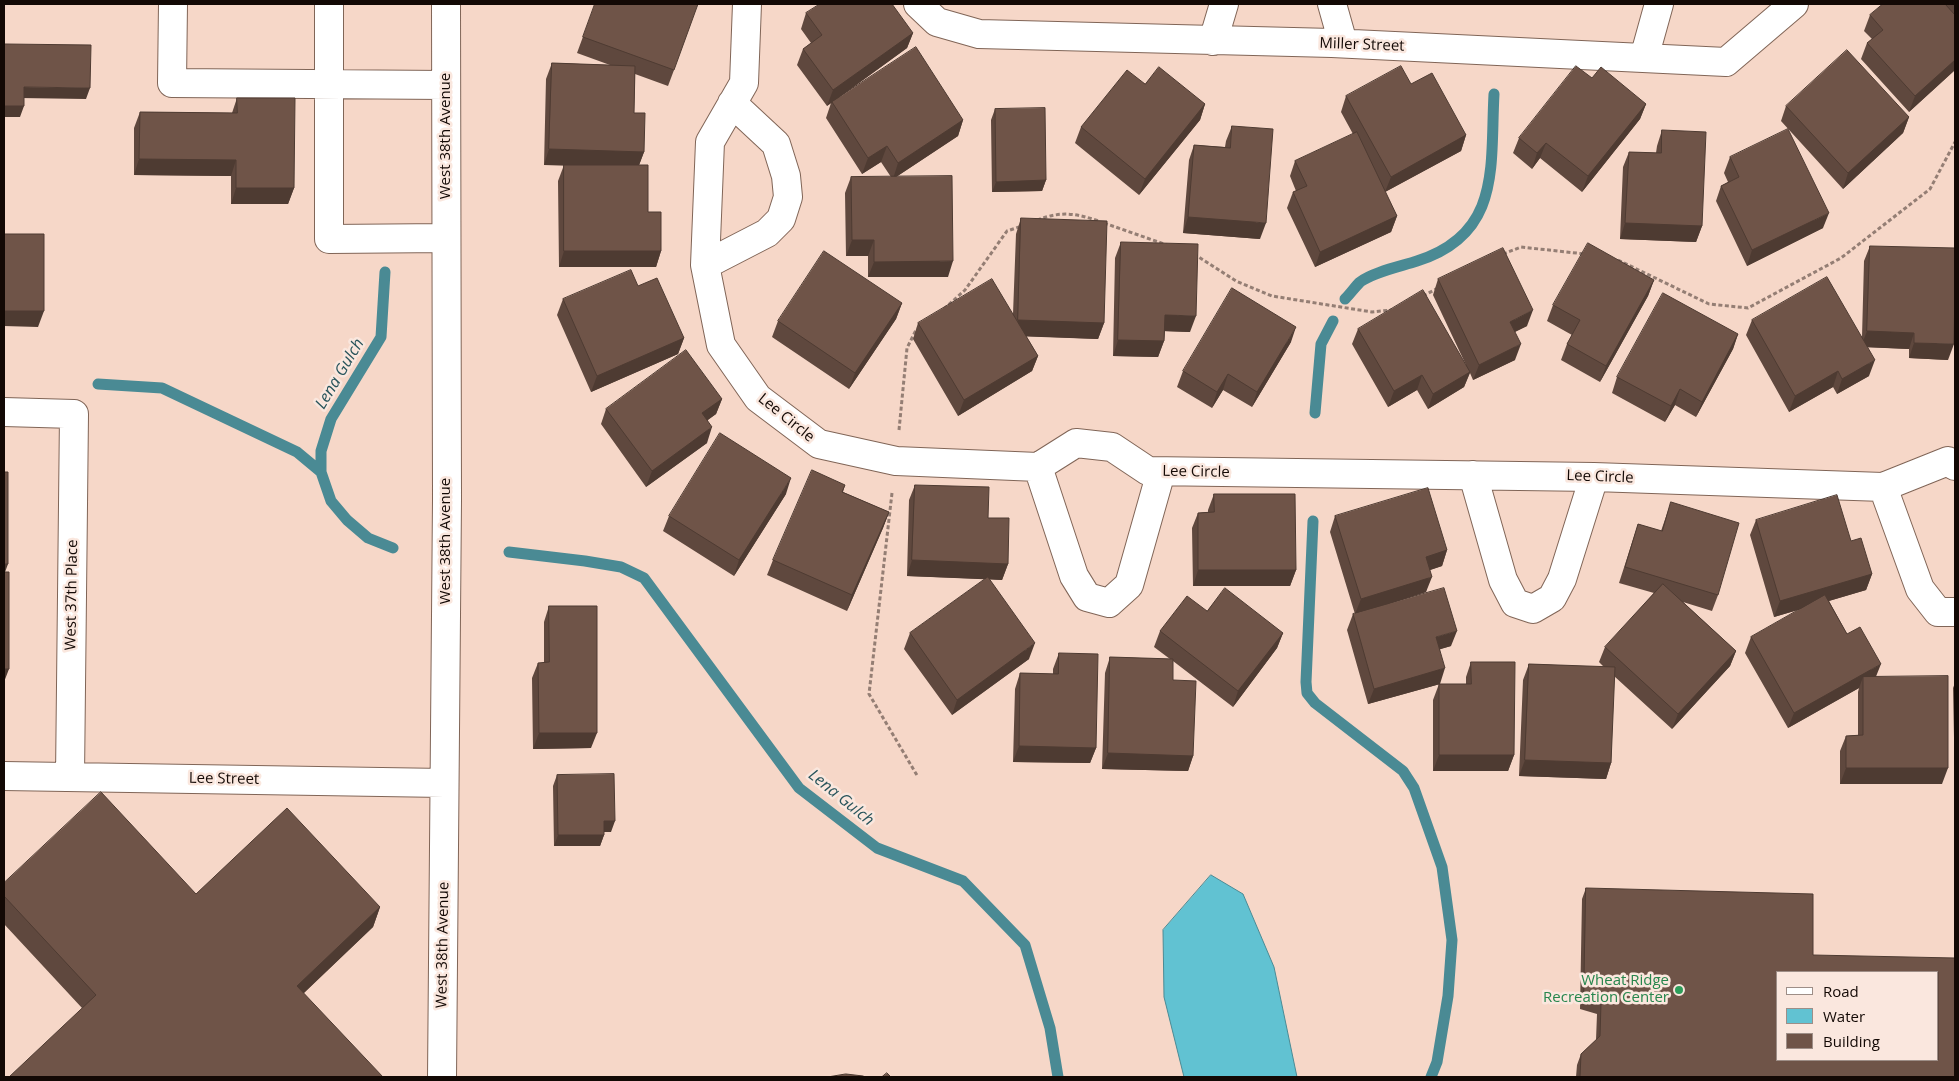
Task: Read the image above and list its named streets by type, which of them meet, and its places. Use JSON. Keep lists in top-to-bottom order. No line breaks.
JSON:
{"streets":{"street":["Miller Street","West 38th Avenue","Lee Circle","West 37th Place","Lee Street"]},"crossings":[["West 38th Avenue","Lee Street"],["West 37th Place","Lee Street"]],"water":["Lena Gulch"],"places":["Wheat Ridge Recreation Center"],"legend":["Road","Water","Building"]}
